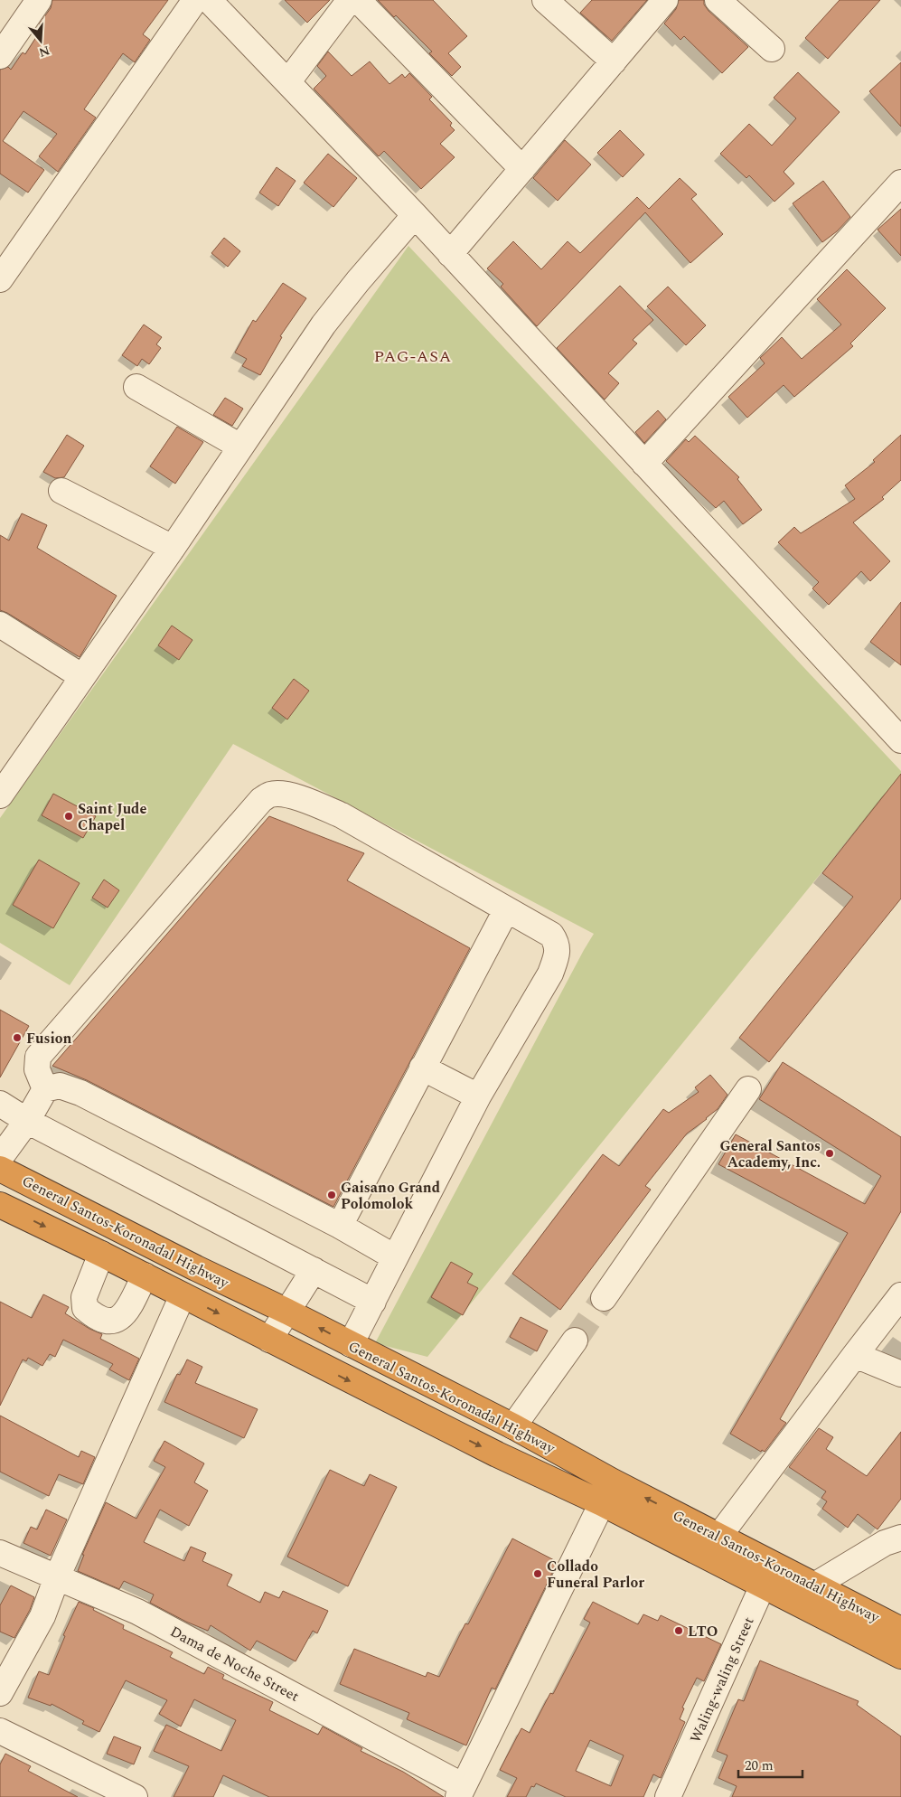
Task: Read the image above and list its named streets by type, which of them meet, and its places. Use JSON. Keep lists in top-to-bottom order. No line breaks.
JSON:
{"streets":{"highway":["General Santos-Koronadal Highway"],"street":["Dama de Noche Street","Waling-waling Street"]},"crossings":[["General Santos-Koronadal Highway","Waling-waling Street"]],"districts":["PAG-ASA"],"places":["Saint Jude Chapel","Fusion","General Santos Academy, Inc.","Gaisano Grand Polomolok","Collado Funeral Parlor","LTO"],"scale_bar":"20 m","north":"bottom"}
